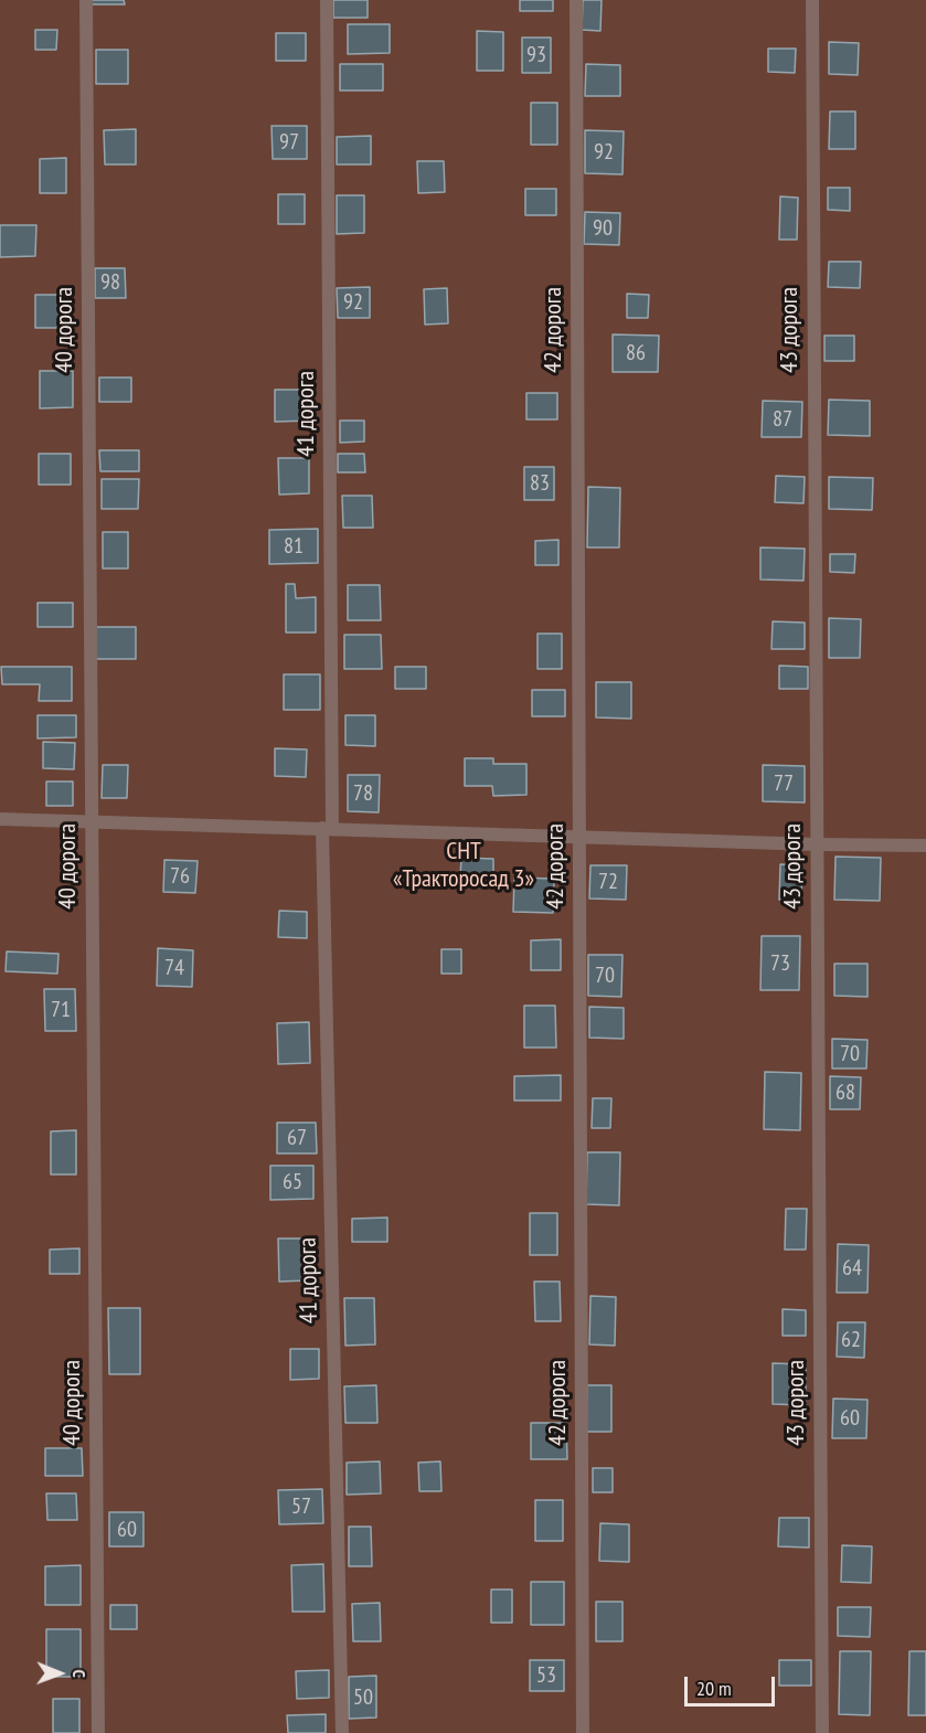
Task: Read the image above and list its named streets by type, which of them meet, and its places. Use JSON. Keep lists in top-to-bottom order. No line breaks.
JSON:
{"streets":{"street":["40 дорога","42 дорога","43 дорога","41 дорога"]},"parks":["СНТ «Тракторосад 3»"],"house_numbers":["93","97","92","90","98","92","86","87","83","81","77","78","76","72","73","74","70","71","70","68","67","65","64","62","60","57","60","53","50"],"scale_bar":"20 m","north":"right"}
